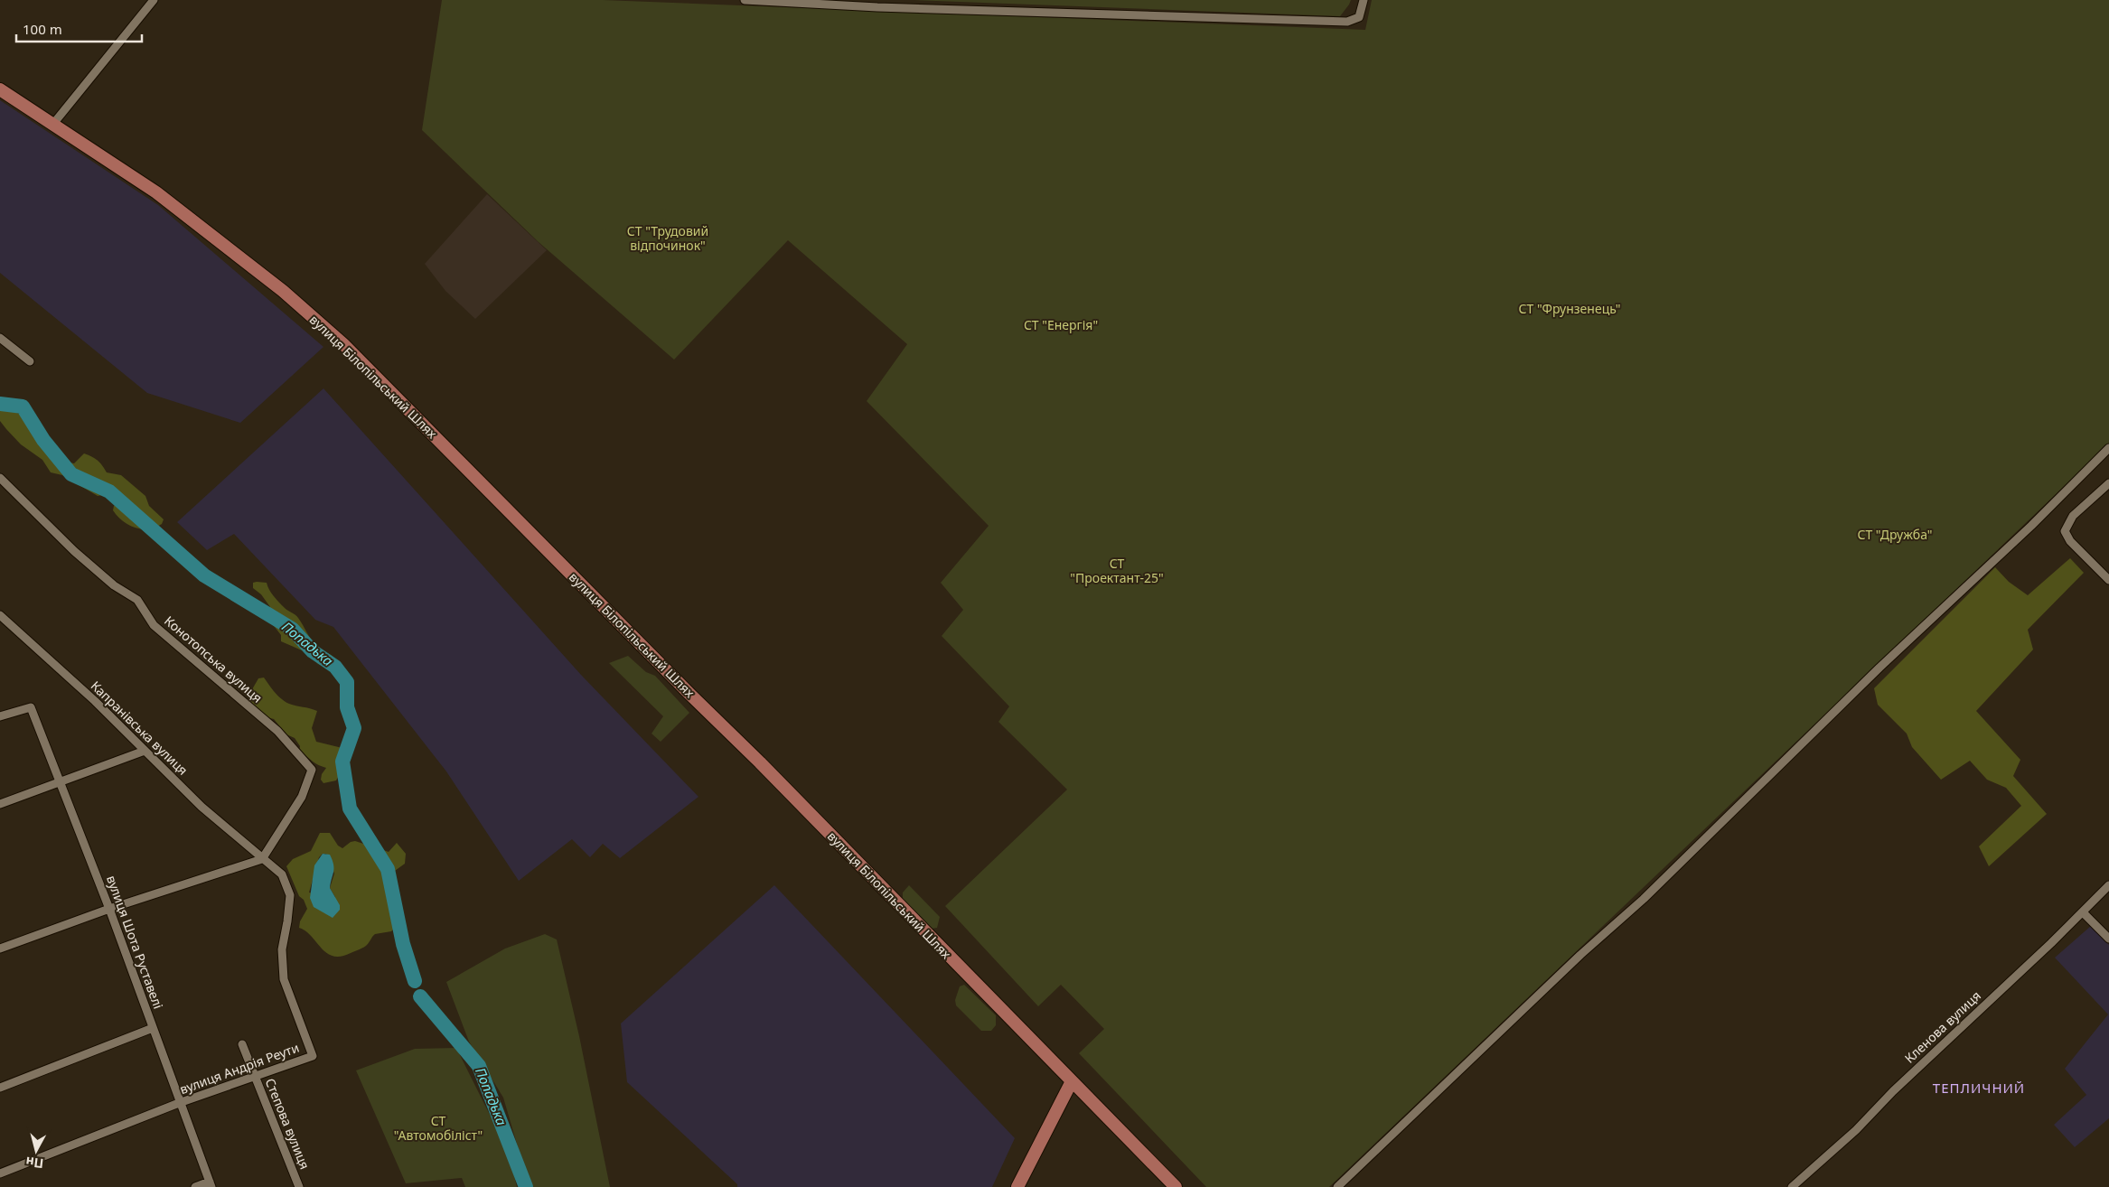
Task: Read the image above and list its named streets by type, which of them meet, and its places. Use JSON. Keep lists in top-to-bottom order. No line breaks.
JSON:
{"streets":{"main road":["вулиця Білопільський Шлях"],"street":["Конотопська вулиця","Капранівська вулиця","вулиця Шота Руставелі","Кленова вулиця","вулиця Андрія Реути","Степова вулиця"]},"crossings":[["Конотопська вулиця","Капранівська вулиця"],["Конотопська вулиця","вулиця Андрія Реути"],["Капранівська вулиця","вулиця Андрія Реути"],["вулиця Шота Руставелі","вулиця Андрія Реути"],["вулиця Андрія Реути","Степова вулиця"]],"districts":["ТЕПЛИЧНИЙ"],"water":["Попадька"],"parks":["СТ \"Трудовий відпочинок\"","СТ \"Фрунзенець\"","СТ \"Енергія\"","СТ \"Дружба\"","СТ \"Проектант-25\"","СТ \"Автомобіліст\""],"scale_bar":"100 m","north":"bottom"}
